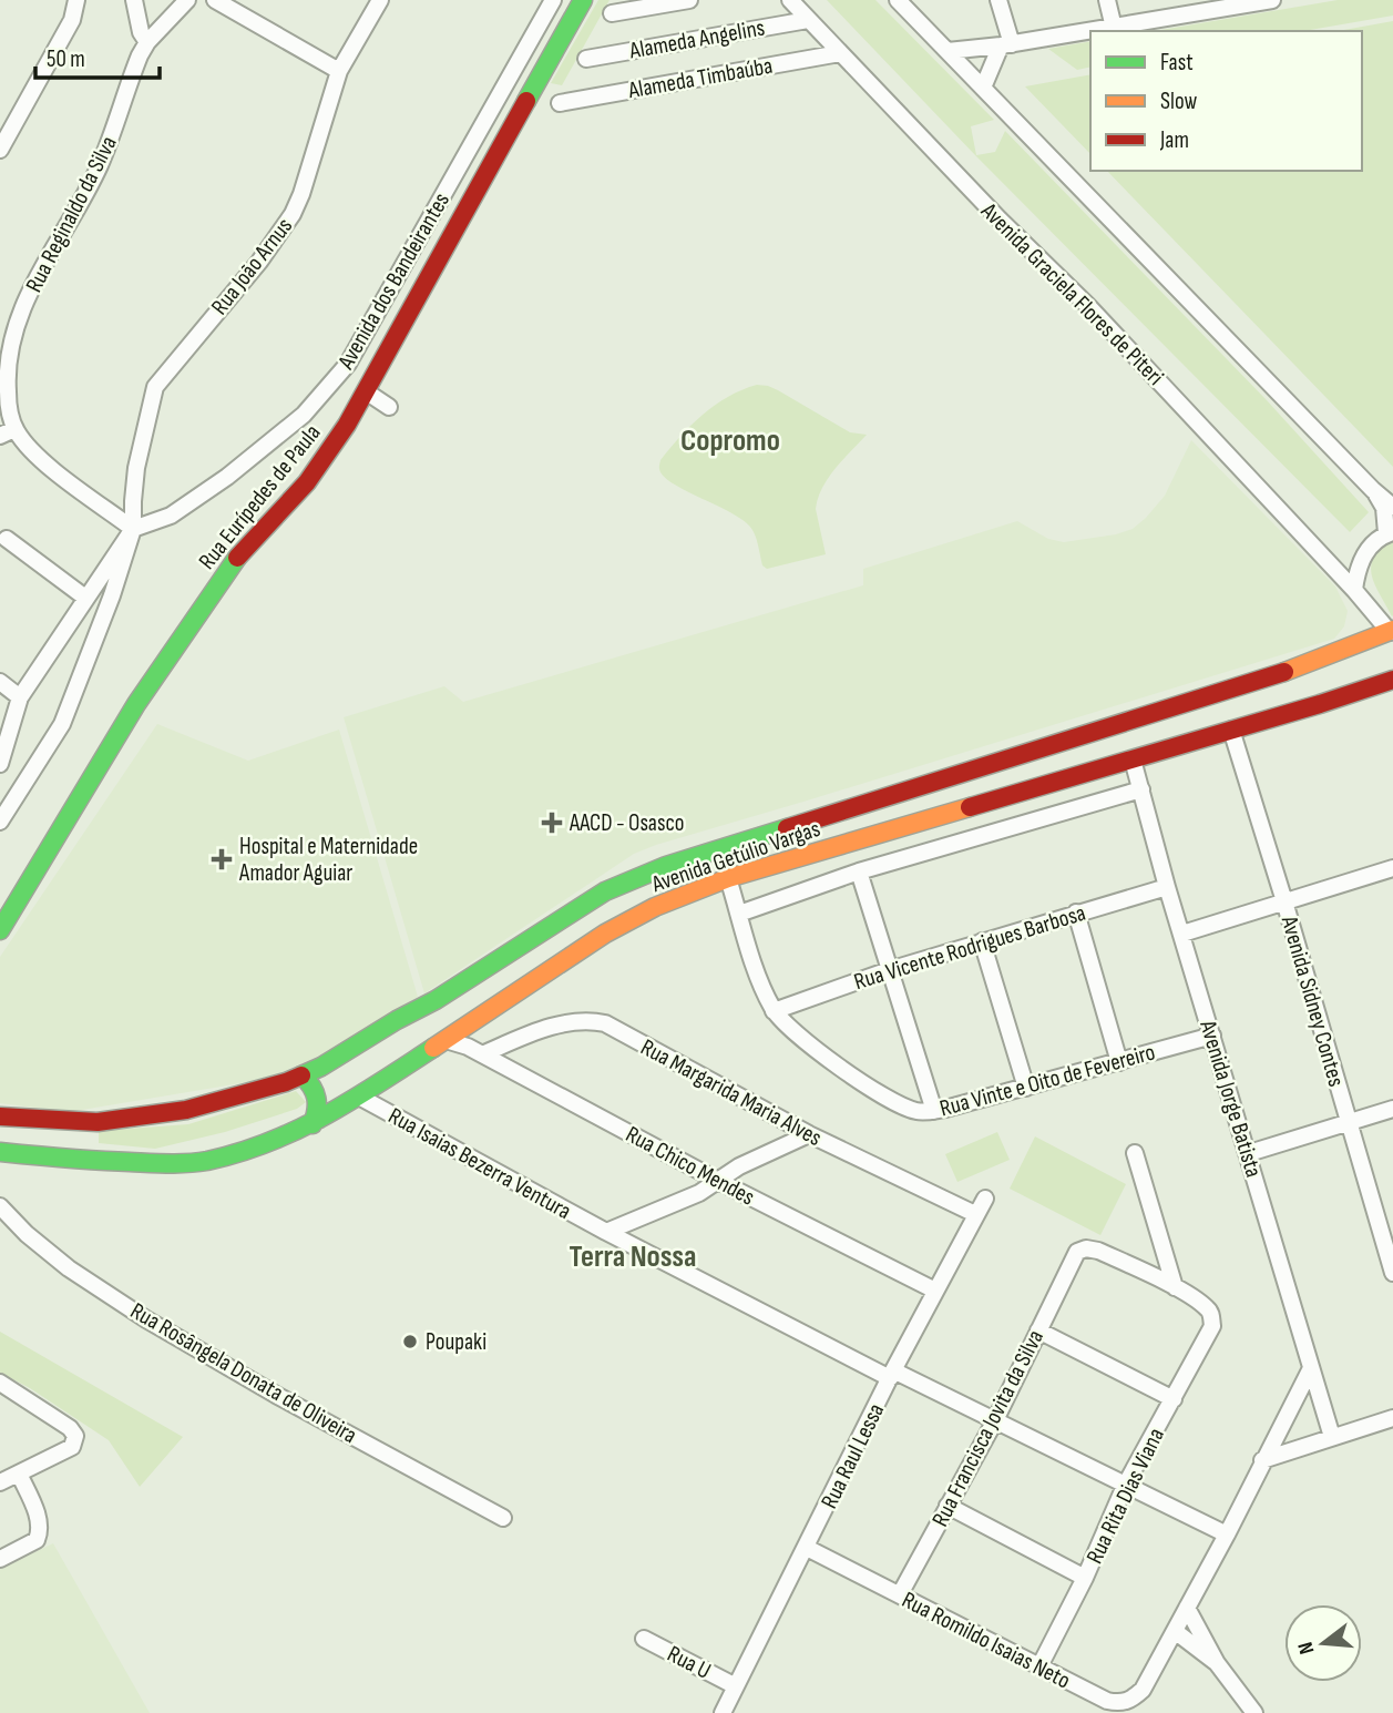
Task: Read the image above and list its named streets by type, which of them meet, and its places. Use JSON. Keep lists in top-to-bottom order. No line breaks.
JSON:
{"streets":{"main road":["Rua Eurípedes de Paula","Avenida Getúlio Vargas"],"street":["Alameda Angelins","Alameda Timbaúba","Rua Reginaldo da Silva","Rua João Arnus","Avenida dos Bandeirantes","Avenida Graciela Flores de Piteri","Rua Vicente Rodrigues Barbosa","Avenida Sidney Contes","Rua Vinte e Oito de Fevereiro","Rua Margarida Maria Alves","Avenida Jorge Batista","Rua Isaias Bezerra Ventura","Rua Chico Mendes","Rua Rosângela Donata de Oliveira","Rua Francisca Jovita da Silva","Rua Raul Lessa","Rua Rita Dias Viana","Rua Romildo Isaias Neto","Rua U"]},"crossings":[["Alameda Angelins","Avenida Graciela Flores de Piteri"],["Alameda Timbaúba","Avenida Graciela Flores de Piteri"],["Rua Reginaldo da Silva","Rua João Arnus"],["Rua Reginaldo da Silva","Avenida dos Bandeirantes"],["Rua João Arnus","Avenida dos Bandeirantes"],["Avenida Graciela Flores de Piteri","Avenida Getúlio Vargas"],["Avenida Getúlio Vargas","Avenida Sidney Contes"],["Avenida Getúlio Vargas","Rua Vinte e Oito de Fevereiro"],["Avenida Getúlio Vargas","Avenida Jorge Batista"],["Avenida Getúlio Vargas","Rua Isaias Bezerra Ventura"],["Avenida Getúlio Vargas","Rua Chico Mendes"],["Rua Vicente Rodrigues Barbosa","Rua Vinte e Oito de Fevereiro"],["Rua Vicente Rodrigues Barbosa","Avenida Jorge Batista"],["Rua Vinte e Oito de Fevereiro","Avenida Jorge Batista"],["Rua Margarida Maria Alves","Rua Chico Mendes"],["Rua Margarida Maria Alves","Rua Raul Lessa"],["Avenida Jorge Batista","Rua Romildo Isaias Neto"],["Rua Isaias Bezerra Ventura","Rua Francisca Jovita da Silva"],["Rua Isaias Bezerra Ventura","Rua Raul Lessa"],["Rua Isaias Bezerra Ventura","Rua Rita Dias Viana"],["Rua Isaias Bezerra Ventura","Rua Romildo Isaias Neto"],["Rua Chico Mendes","Rua Raul Lessa"],["Rua Francisca Jovita da Silva","Rua Rita Dias Viana"],["Rua Francisca Jovita da Silva","Rua Romildo Isaias Neto"],["Rua Raul Lessa","Rua Romildo Isaias Neto"],["Rua Raul Lessa","Rua U"],["Rua Rita Dias Viana","Rua Romildo Isaias Neto"]],"districts":["Copromo","Terra Nossa"],"places":{"health":["AACD - Osasco","Hospital e Maternidade Amador Aguiar"],"other":["Poupaki"]},"legend":["Fast","Slow","Jam"],"scale_bar":"50 m","north":"left"}
